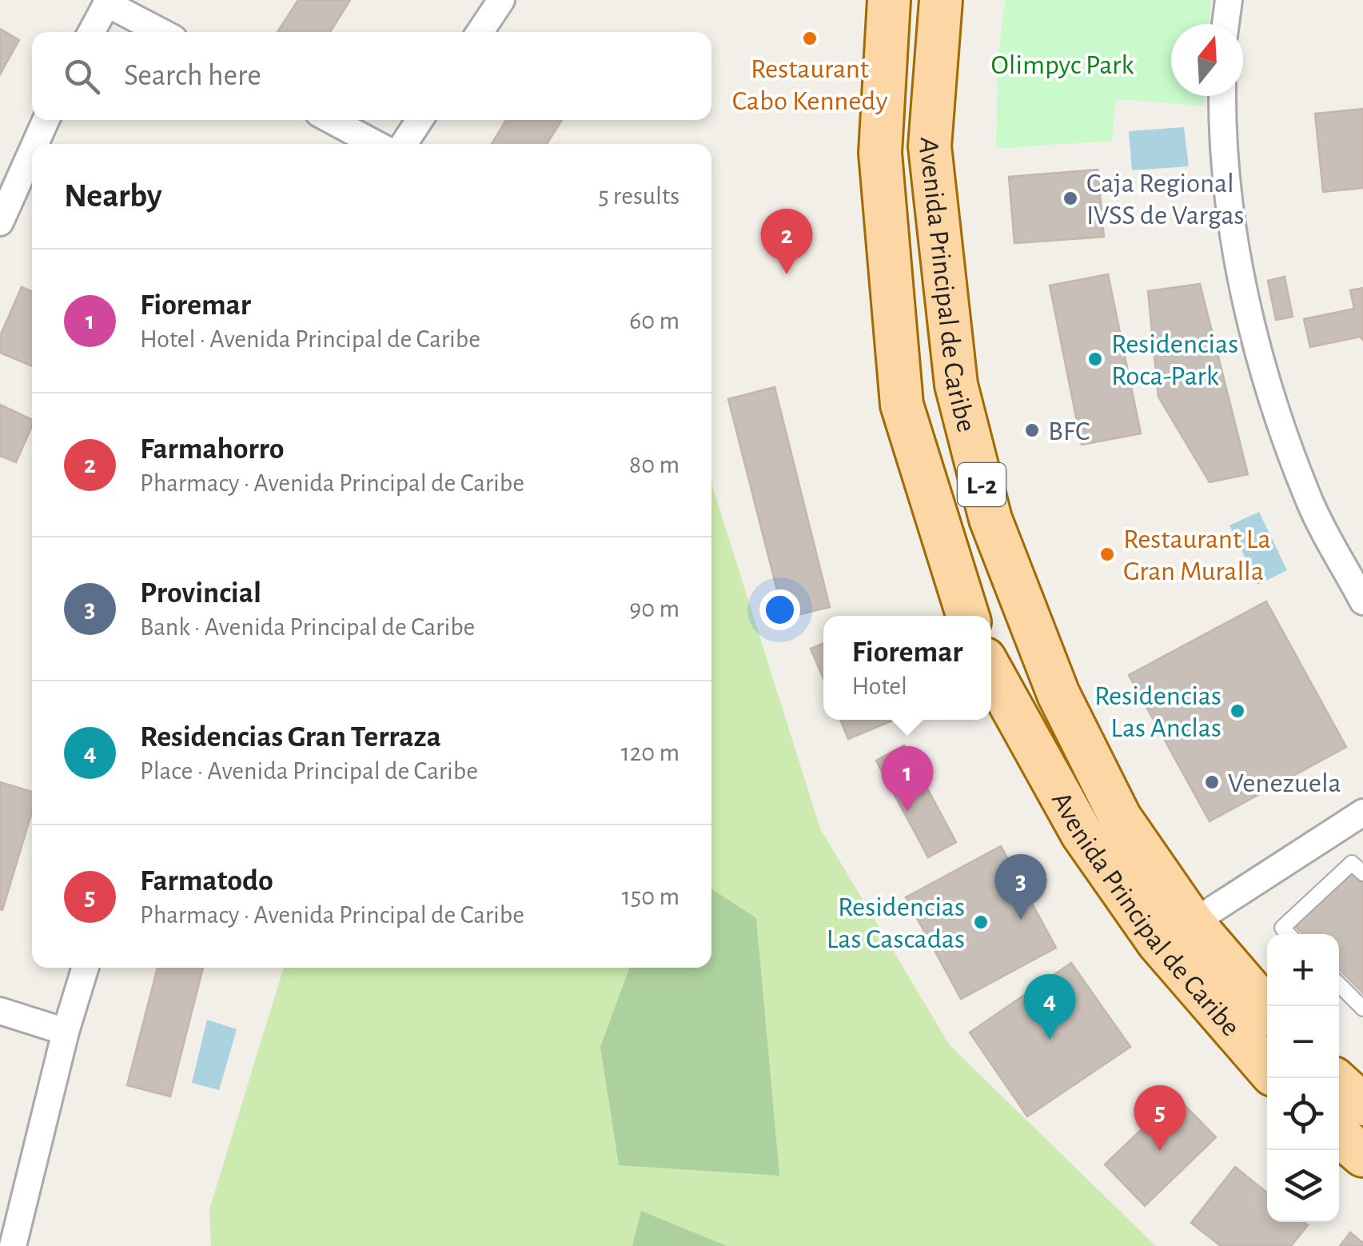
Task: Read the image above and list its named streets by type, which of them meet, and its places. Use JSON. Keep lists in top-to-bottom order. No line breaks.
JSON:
{"streets":{"main road":["Avenida Principal de Caribe","L-2"]},"parks":["Olimpyc Park"],"places":["Restaurant Cabo Kennedy","Caja Regional IVSS de Vargas","Residencias Roca-Park","BFC","Restaurant La Gran Muralla","Residencias Las Anclas","Venezuela","Residencias Las Cascadas"],"north":"top","page":{"search":"Search here","heading":["Nearby","5 results"],"pins":["2","1","3","4","5"],"list":[{"mark":"1","name":"Fioremar","note":"Hotel · Avenida Principal de Caribe","value":"60 m"},{"mark":"2","name":"Farmahorro","note":"Pharmacy · Avenida Principal de Caribe","value":"80 m"},{"mark":"3","name":"Provincial","note":"Bank · Avenida Principal de Caribe","value":"90 m"},{"mark":"4","name":"Residencias Gran Terraza","note":"Place · Avenida Principal de Caribe","value":"120 m"},{"mark":"5","name":"Farmatodo","note":"Pharmacy · Avenida Principal de Caribe","value":"150 m"}],"popup":["Fioremar","Hotel"],"map_buttons":["+","−"]}}
